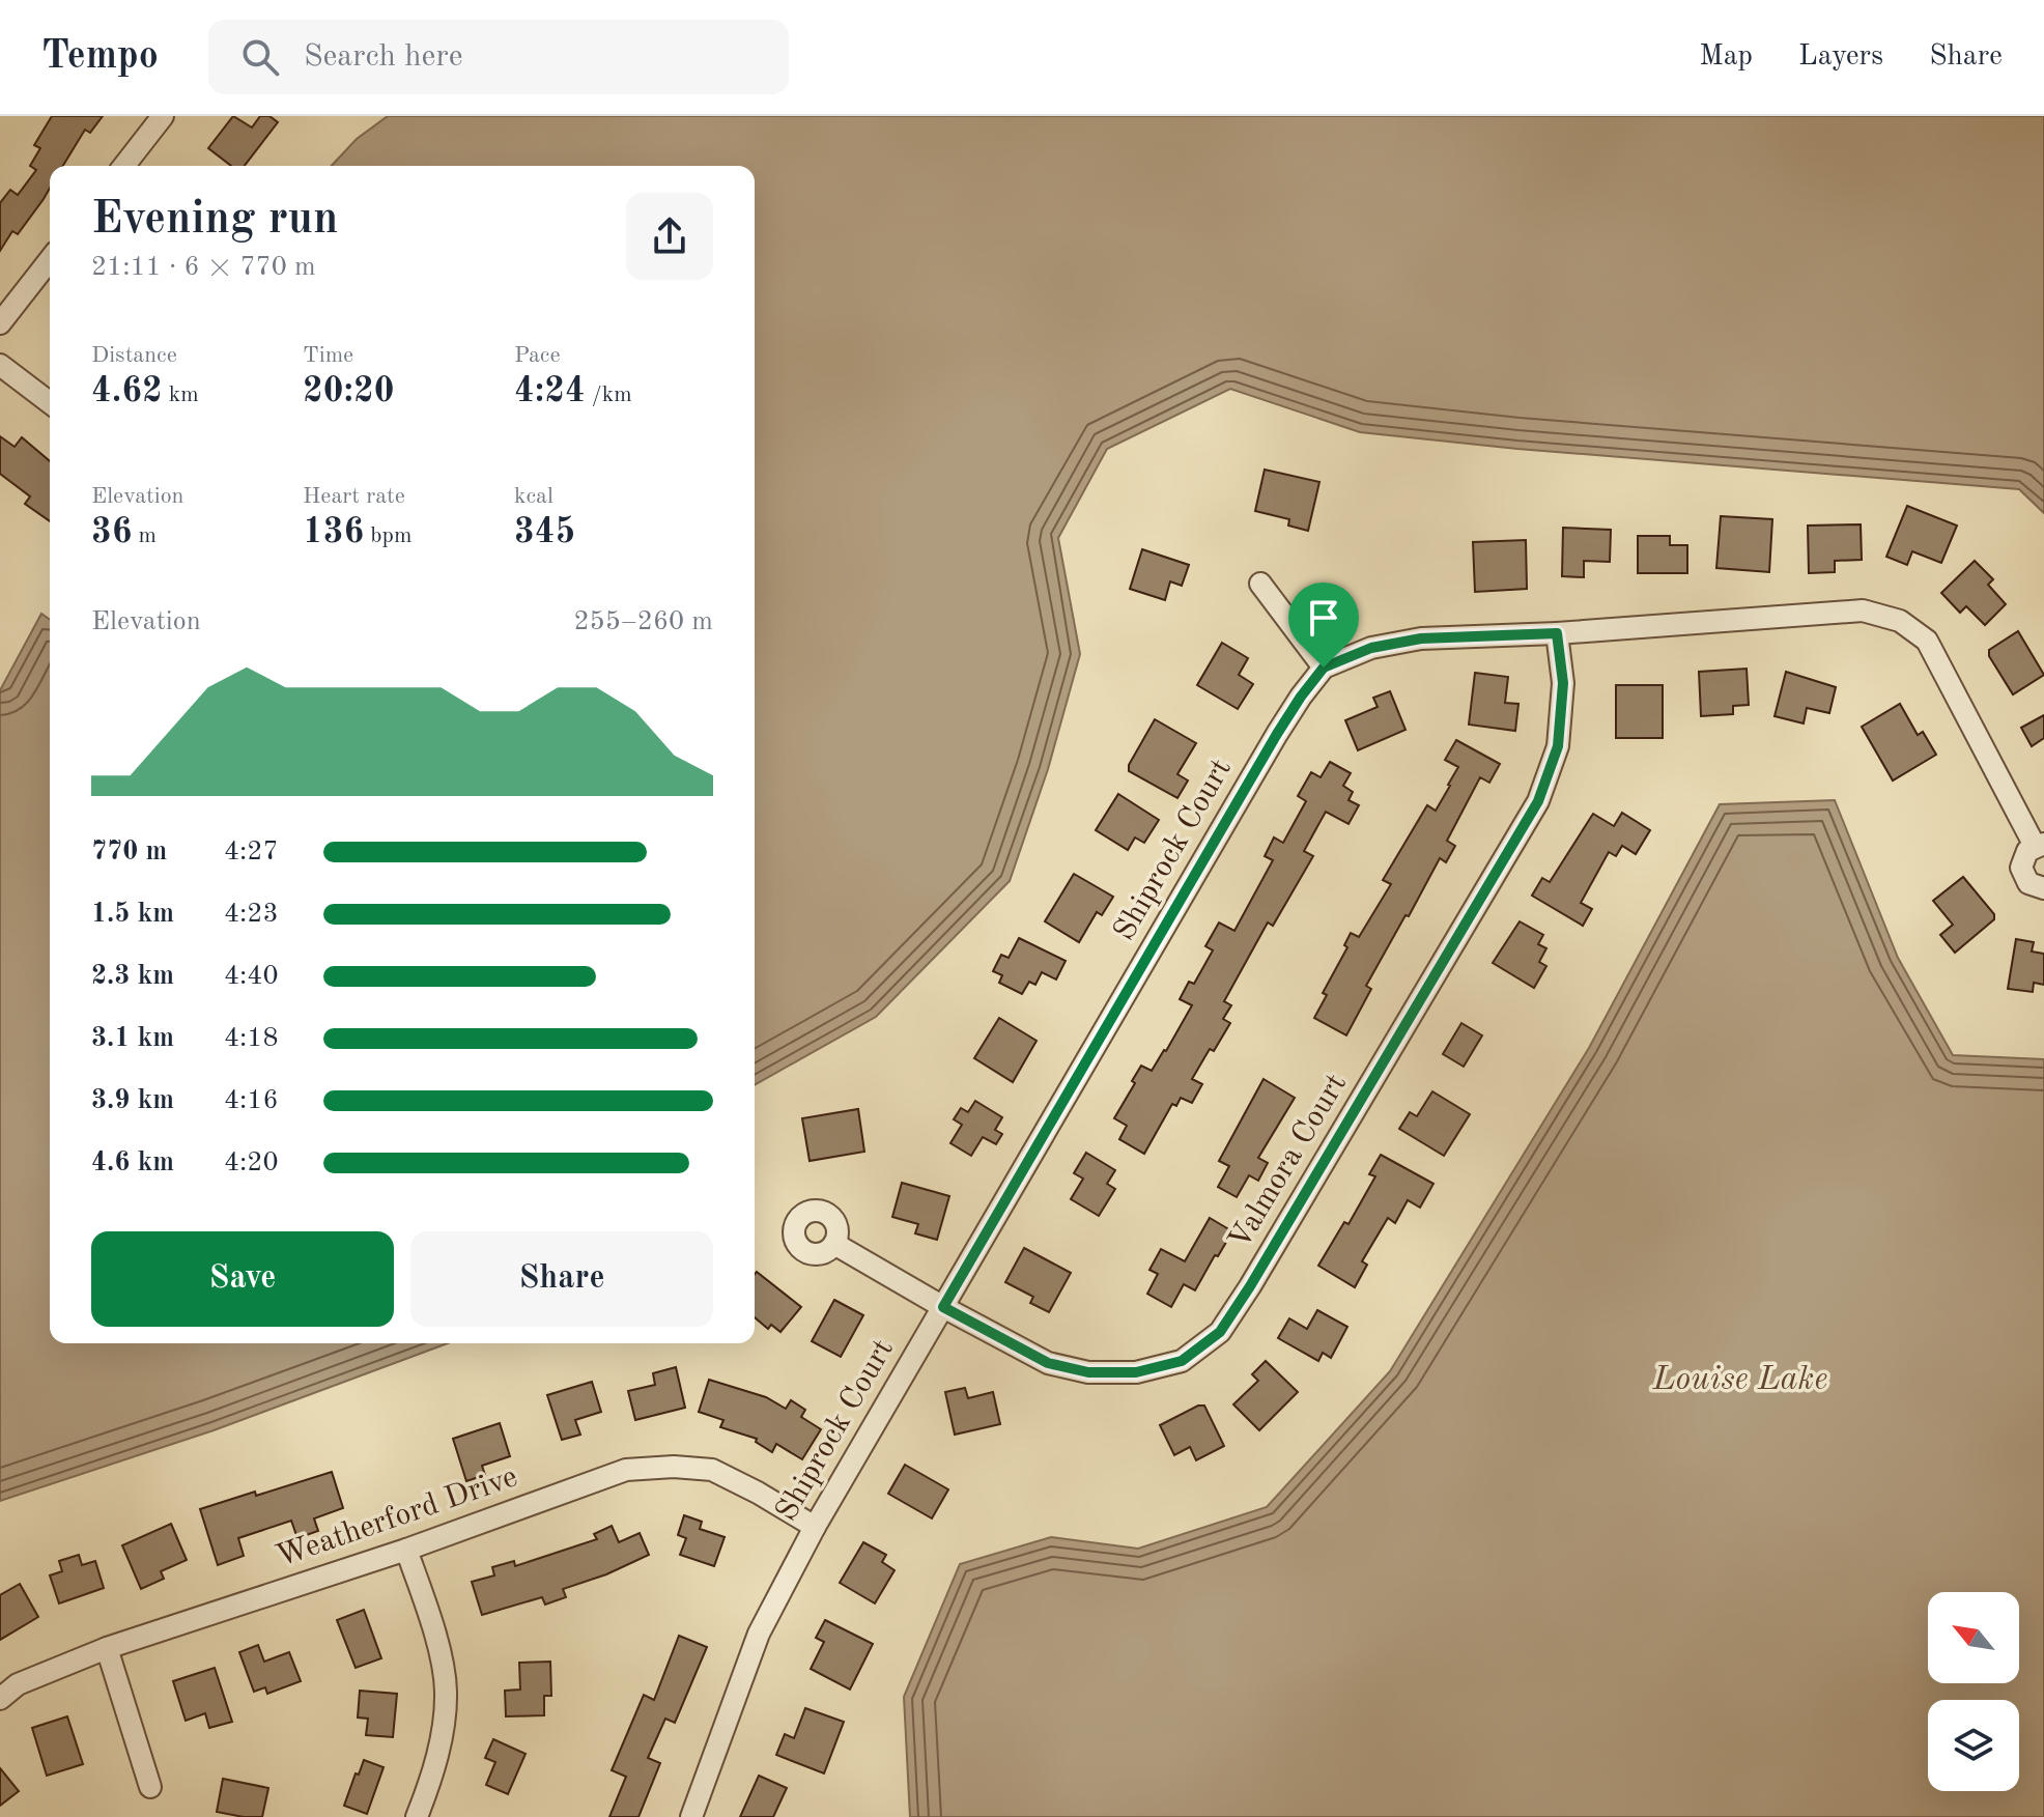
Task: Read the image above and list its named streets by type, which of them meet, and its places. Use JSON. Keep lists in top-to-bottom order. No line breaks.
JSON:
{"streets":{"street":["Shiprock Court","Valmora Court","Weatherford Drive"]},"crossings":[["Shiprock Court","Valmora Court"],["Shiprock Court","Weatherford Drive"]],"water":["Louise Lake"],"north":"top left","page":{"header":"Tempo","search":"Search here","nav":["Map","Layers","Share"],"heading":["Evening run","21:11 · 6 × 770 m"],"stats":[["Distance","4.62 km"],["Time","20:20"],["Pace","4:24 /km"],["Elevation","36 m"],["Heart rate","136 bpm"],["kcal","345"]],"chart":["Elevation","255–260 m"],"list":[{"name":"770 m","note":"4:27"},{"name":"1.5 km","note":"4:23"},{"name":"2.3 km","note":"4:40"},{"name":"3.1 km","note":"4:18"},{"name":"3.9 km","note":"4:16"},{"name":"4.6 km","note":"4:20"}],"buttons":["Save","Share"]}}
